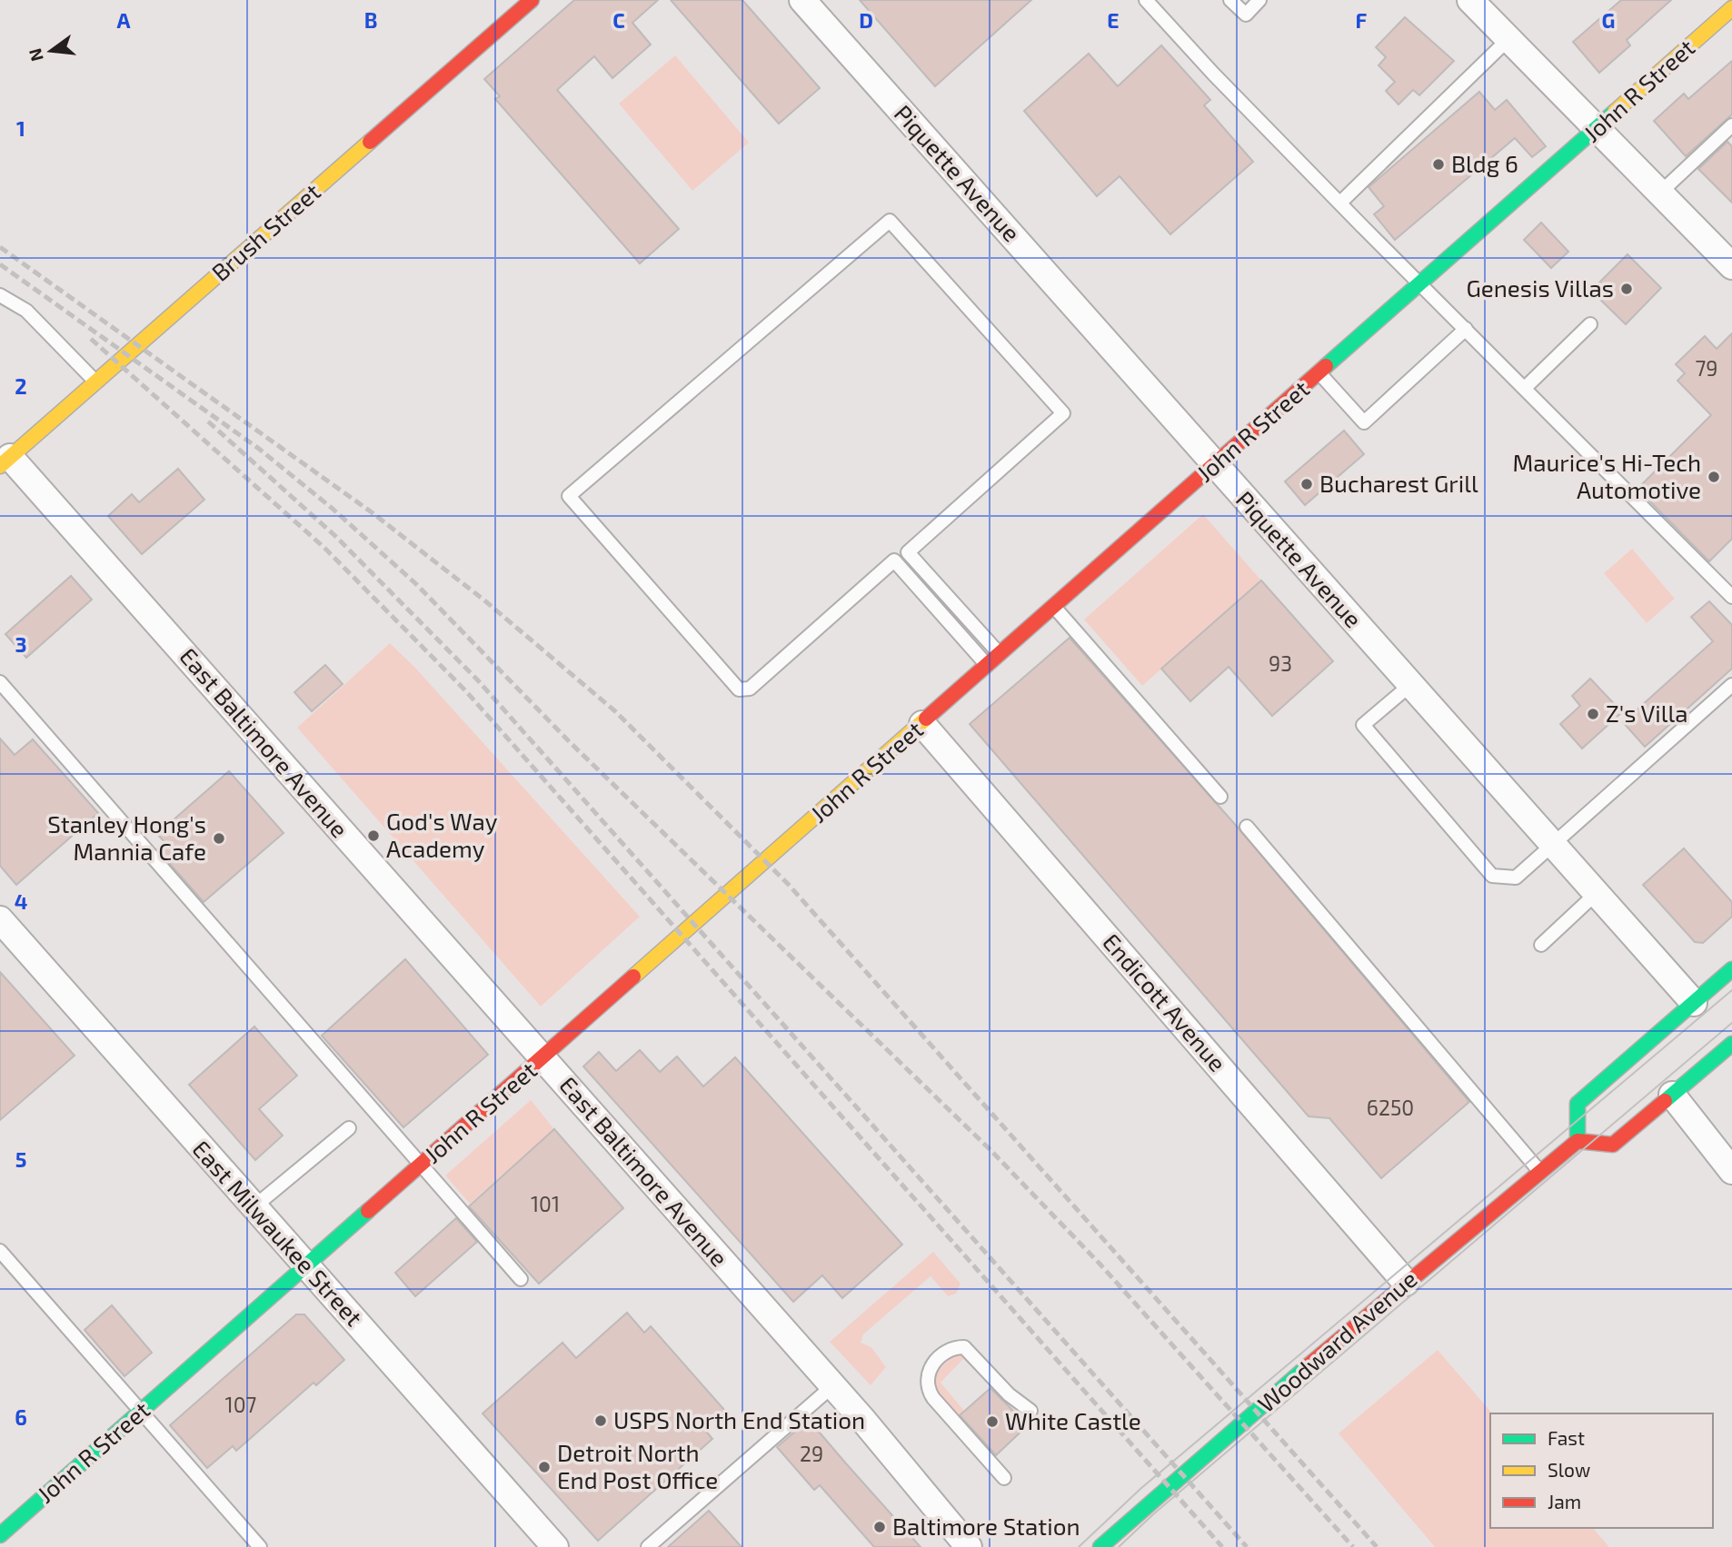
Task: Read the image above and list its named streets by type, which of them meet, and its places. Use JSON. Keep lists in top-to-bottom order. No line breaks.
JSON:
{"streets":{"street":["John R Street","Piquette Avenue","Brush Street","East Baltimore Avenue","Endicott Avenue","East Milwaukee Street","Woodward Avenue"]},"crossings":[["John R Street","Piquette Avenue"],["John R Street","East Baltimore Avenue"],["John R Street","Endicott Avenue"],["John R Street","East Milwaukee Street"],["Brush Street","East Baltimore Avenue"],["Endicott Avenue","Woodward Avenue"]],"places":["Bldg 6","Genesis Villas","Maurice's Hi-Tech Automotive","Bucharest Grill","Z's Villa","God's Way Academy","Stanley Hong's Mannia Cafe","USPS North End Station","White Castle","Detroit North End Post Office","Baltimore Station"],"house_numbers":["79","93","6250","101","107","29"],"legend":["Fast","Slow","Jam"],"north":"left","grid":{"columns":["A","B","C","D","E","F","G"],"rows":["1","2","3","4","5","6"]}}
